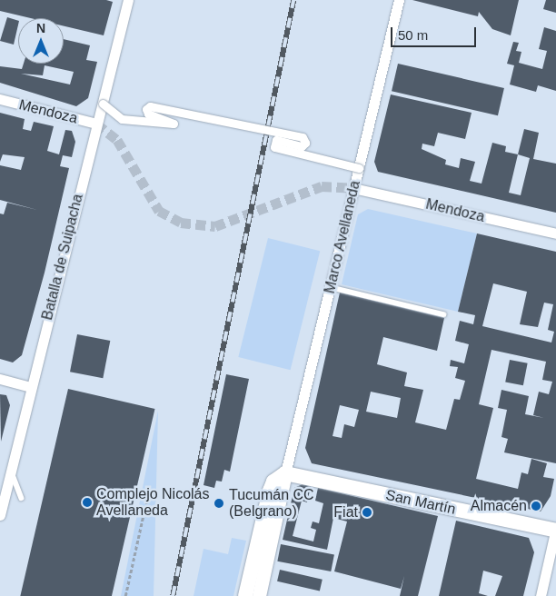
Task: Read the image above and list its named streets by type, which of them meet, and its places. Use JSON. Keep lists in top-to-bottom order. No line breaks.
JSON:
{"streets":{"main road":["San Martín"],"street":["Mendoza","Marco Avellaneda","Batalla de Suipacha"]},"crossings":[["Mendoza","Marco Avellaneda"],["Mendoza","Batalla de Suipacha"],["Marco Avellaneda","San Martín"]],"places":["Complejo Nicolás Avellaneda","Tucumán CC (Belgrano)","Almacén","Fiat"],"scale_bar":"50 m","north":"top"}
